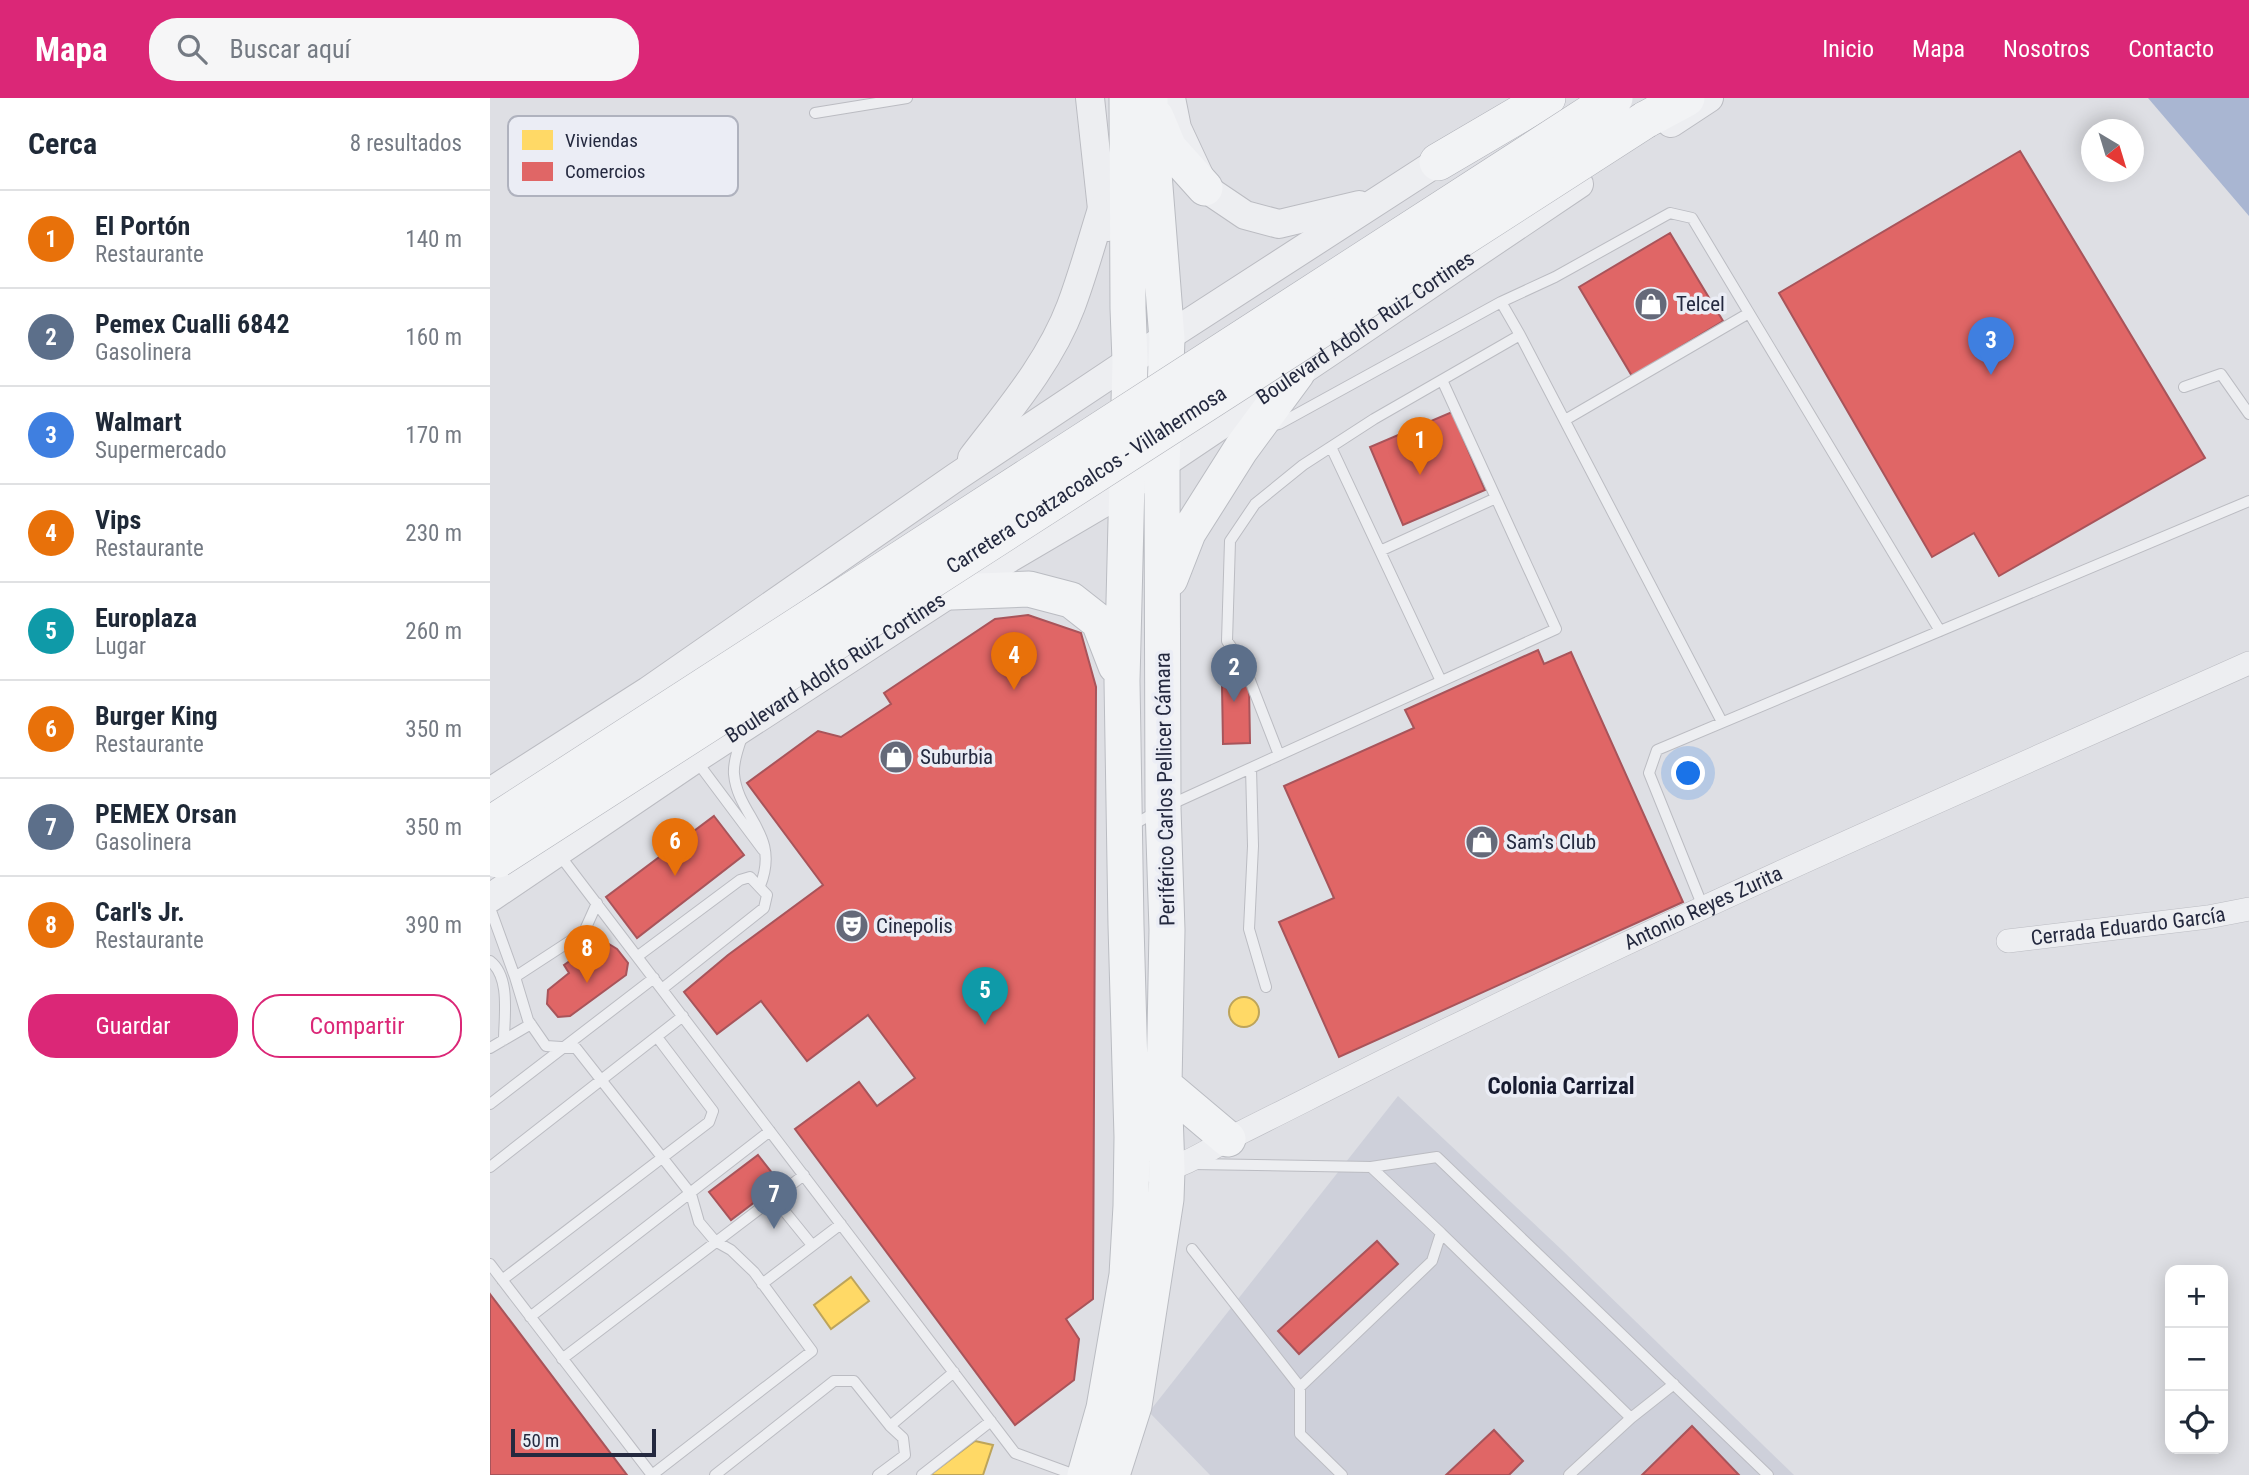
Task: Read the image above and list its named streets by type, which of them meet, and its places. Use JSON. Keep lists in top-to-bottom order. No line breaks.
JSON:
{"streets":{"highway":["Carretera Coatzacoalcos - Villahermosa"],"main road":["Periférico Carlos Pellicer Cámara"],"street":["Boulevard Adolfo Ruiz Cortines","Antonio Reyes Zurita","Cerrada Eduardo García"]},"crossings":[["Boulevard Adolfo Ruiz Cortines","Periférico Carlos Pellicer Cámara"],["Periférico Carlos Pellicer Cámara","Antonio Reyes Zurita"]],"districts":["Colonia Carrizal"],"places":{"shop":["Telcel","Suburbia","Sam's Club"],"theatre":["Cinepolis"]},"legend":["Viviendas","Comercios"],"scale_bar":"50 m","north":"bottom right","page":{"header":"Mapa","search":"Buscar aquí","nav":["Inicio","Mapa","Nosotros","Contacto"],"heading":["Cerca","8 resultados"],"list":[{"mark":"1","name":"El Portón","note":"Restaurante","value":"140 m"},{"mark":"2","name":"Pemex Cualli 6842","note":"Gasolinera","value":"160 m"},{"mark":"3","name":"Walmart","note":"Supermercado","value":"170 m"},{"mark":"4","name":"Vips","note":"Restaurante","value":"230 m"},{"mark":"5","name":"Europlaza","note":"Lugar","value":"260 m"},{"mark":"6","name":"Burger King","note":"Restaurante","value":"350 m"},{"mark":"7","name":"PEMEX Orsan","note":"Gasolinera","value":"350 m"},{"mark":"8","name":"Carl's Jr.","note":"Restaurante","value":"390 m"}],"pins":["3","1","4","2","6","8","5","7"],"buttons":["Guardar","Compartir"],"map_buttons":["+","−"],"scale":"50 m"}}
